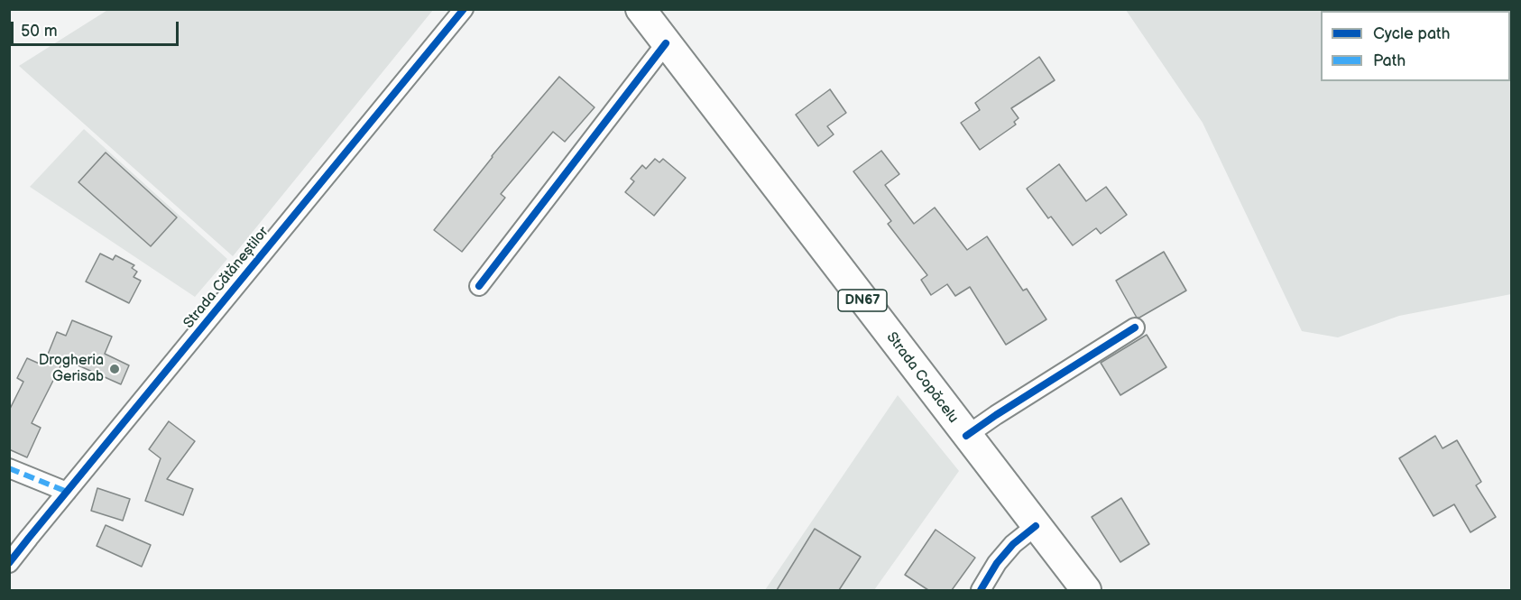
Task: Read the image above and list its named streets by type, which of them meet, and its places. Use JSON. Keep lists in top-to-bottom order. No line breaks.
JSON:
{"streets":{"main road":["DN67","Strada Copăcelu"],"street":["Strada Cătăneștilor"]},"places":["Drogheria Gerisab"],"legend":["Cycle path","Path"],"scale_bar":"50 m"}
